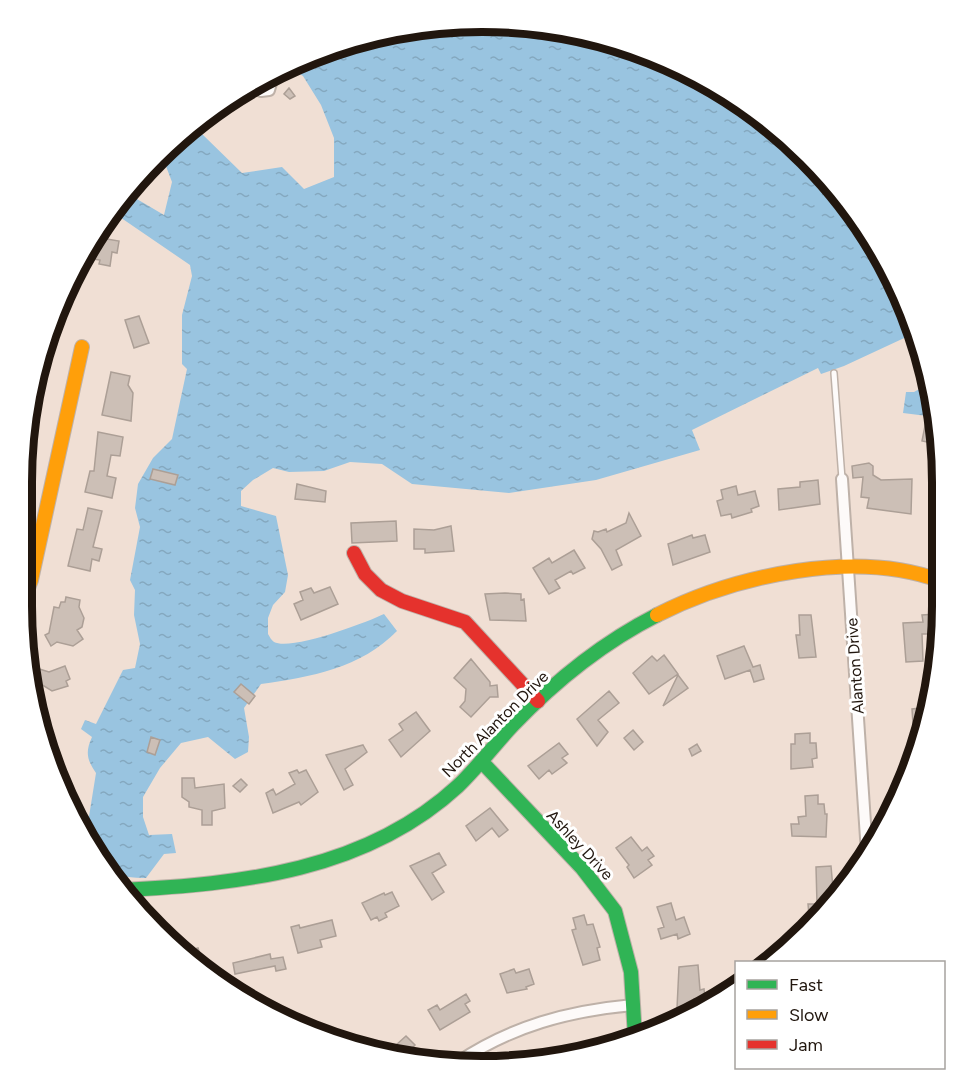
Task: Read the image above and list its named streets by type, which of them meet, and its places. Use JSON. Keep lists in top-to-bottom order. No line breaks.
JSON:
{"streets":{"street":["Alanton Drive","North Alanton Drive","Ashley Drive"]},"crossings":[["Alanton Drive","North Alanton Drive"],["North Alanton Drive","Ashley Drive"]],"legend":["Fast","Slow","Jam"]}
